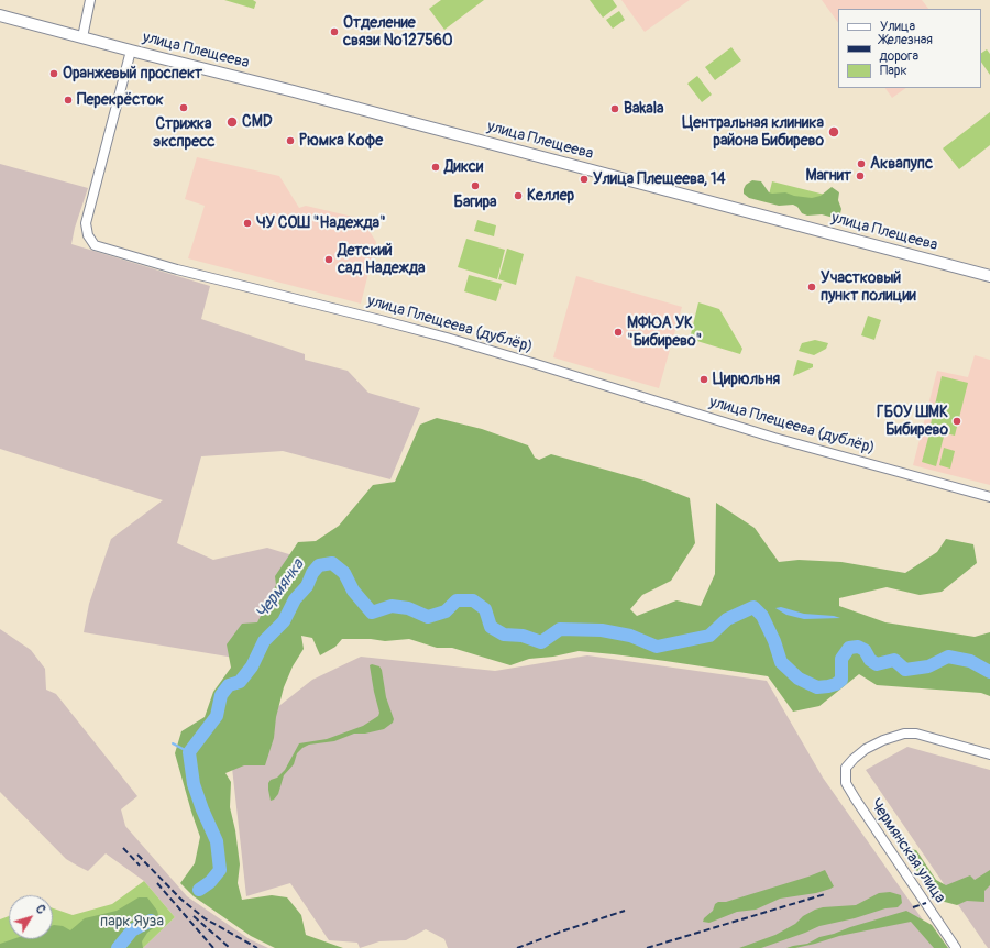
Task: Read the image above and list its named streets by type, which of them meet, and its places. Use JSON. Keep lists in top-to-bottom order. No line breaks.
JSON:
{"streets":{"main road":["улица Плещеева"],"street":["улица Плещеева (дублёр)","Чермянская улица"]},"crossings":[["улица Плещеева","улица Плещеева (дублёр)"]],"water":["Чермянка"],"parks":["парк Яуза"],"places":["Отделение связи №127560","Оранжевый проспект","Перекрёсток","Стрижка экспресс","Bakala","CMD","Центральная клиника района Бибирево","Рюмка Кофе","Аквапупс","Дикси","Магнит","Улица Плещеева, 14","Багира","Келлер","ЧУ СОШ \"Надежда\"","Детский сад Надежда","Участковый пункт полиции","МФЮА УК \"Бибирево\"","Цирюльня","ГБОУ ШМК Бибирево"],"legend":["Улица","Железная дорога","Парк"],"north":"top right"}
